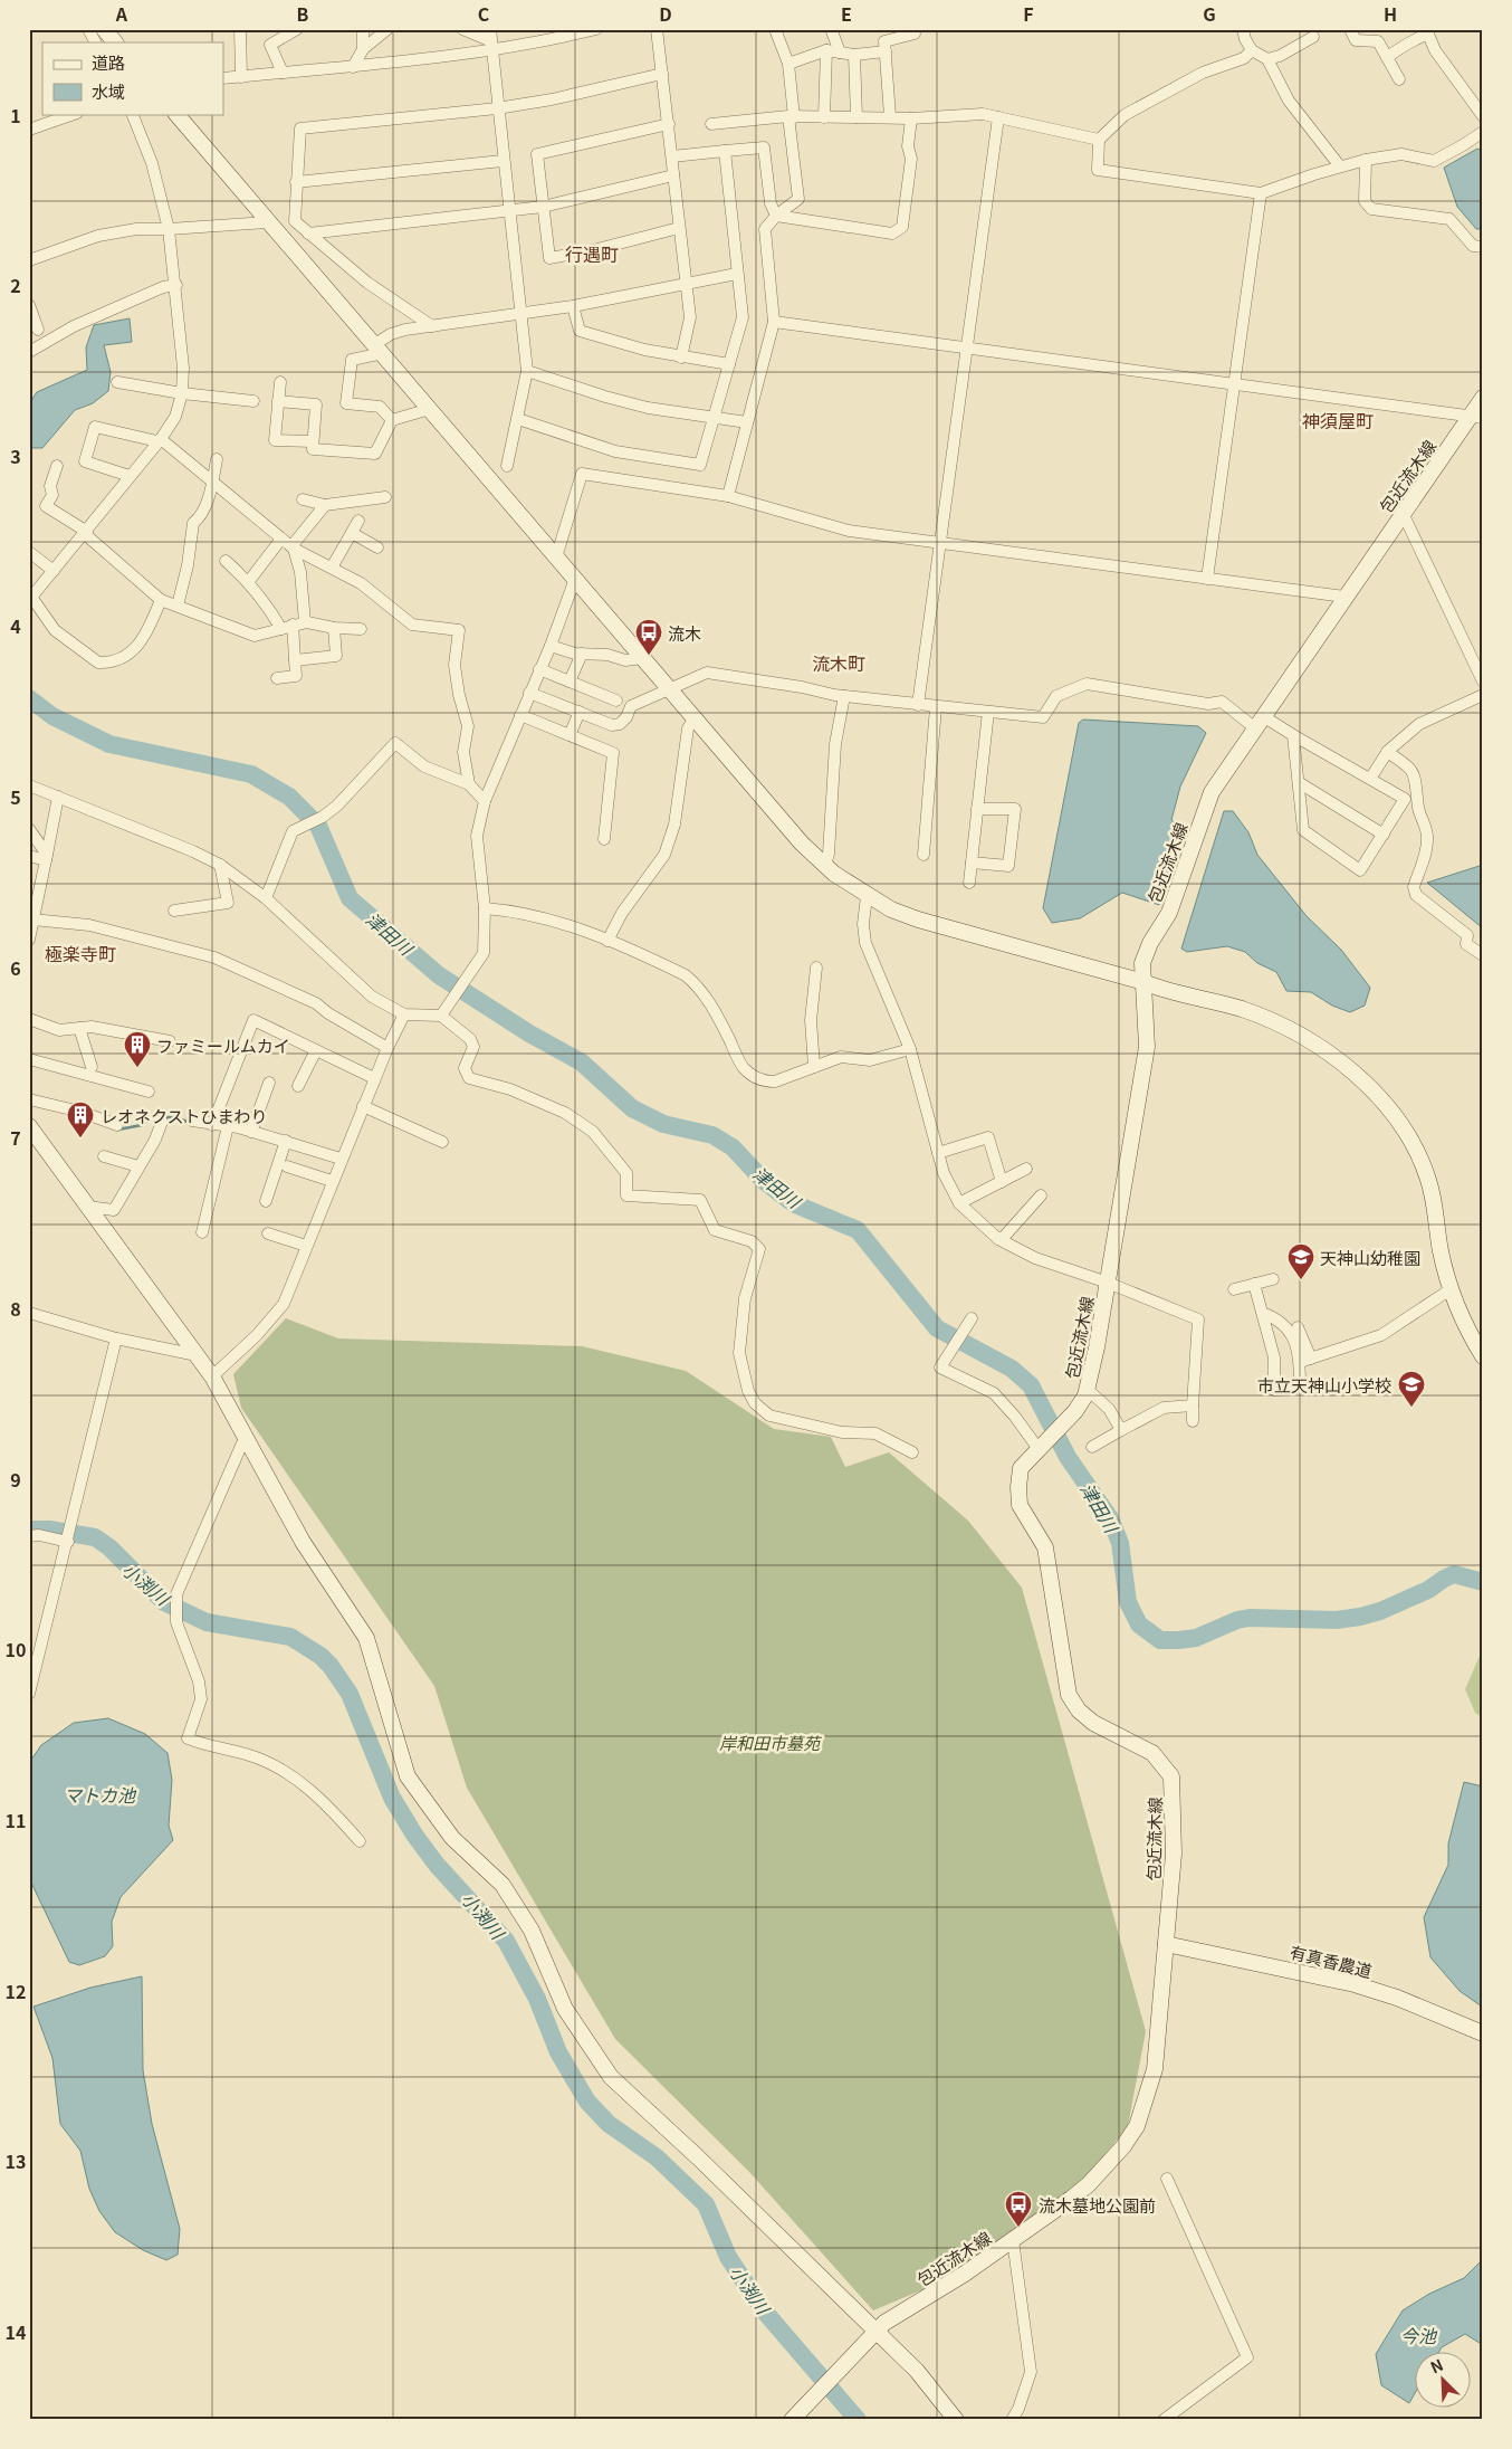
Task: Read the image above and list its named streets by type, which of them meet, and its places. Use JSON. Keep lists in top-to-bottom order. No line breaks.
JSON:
{"streets":{"street":["包近流木線","有真香農道"]},"crossings":[["包近流木線","有真香農道"]],"districts":["行遇町","神須屋町","流木町","極楽寺町"],"water":["津田川","小渕川","マトカ池","今池"],"parks":["岸和田市墓苑"],"places":{"bus stop":["流木","流木墓地公園前"],"building":["ファミールムカイ","レオネクストひまわり"],"school or university":["天神山幼稚園","市立天神山小学校"]},"legend":["道路","水域"],"north":"top left","grid":{"columns":["A","B","C","D","E","F","G","H"],"rows":["1","2","3","4","5","6","7","8","9","10","11","12","13","14"]}}
